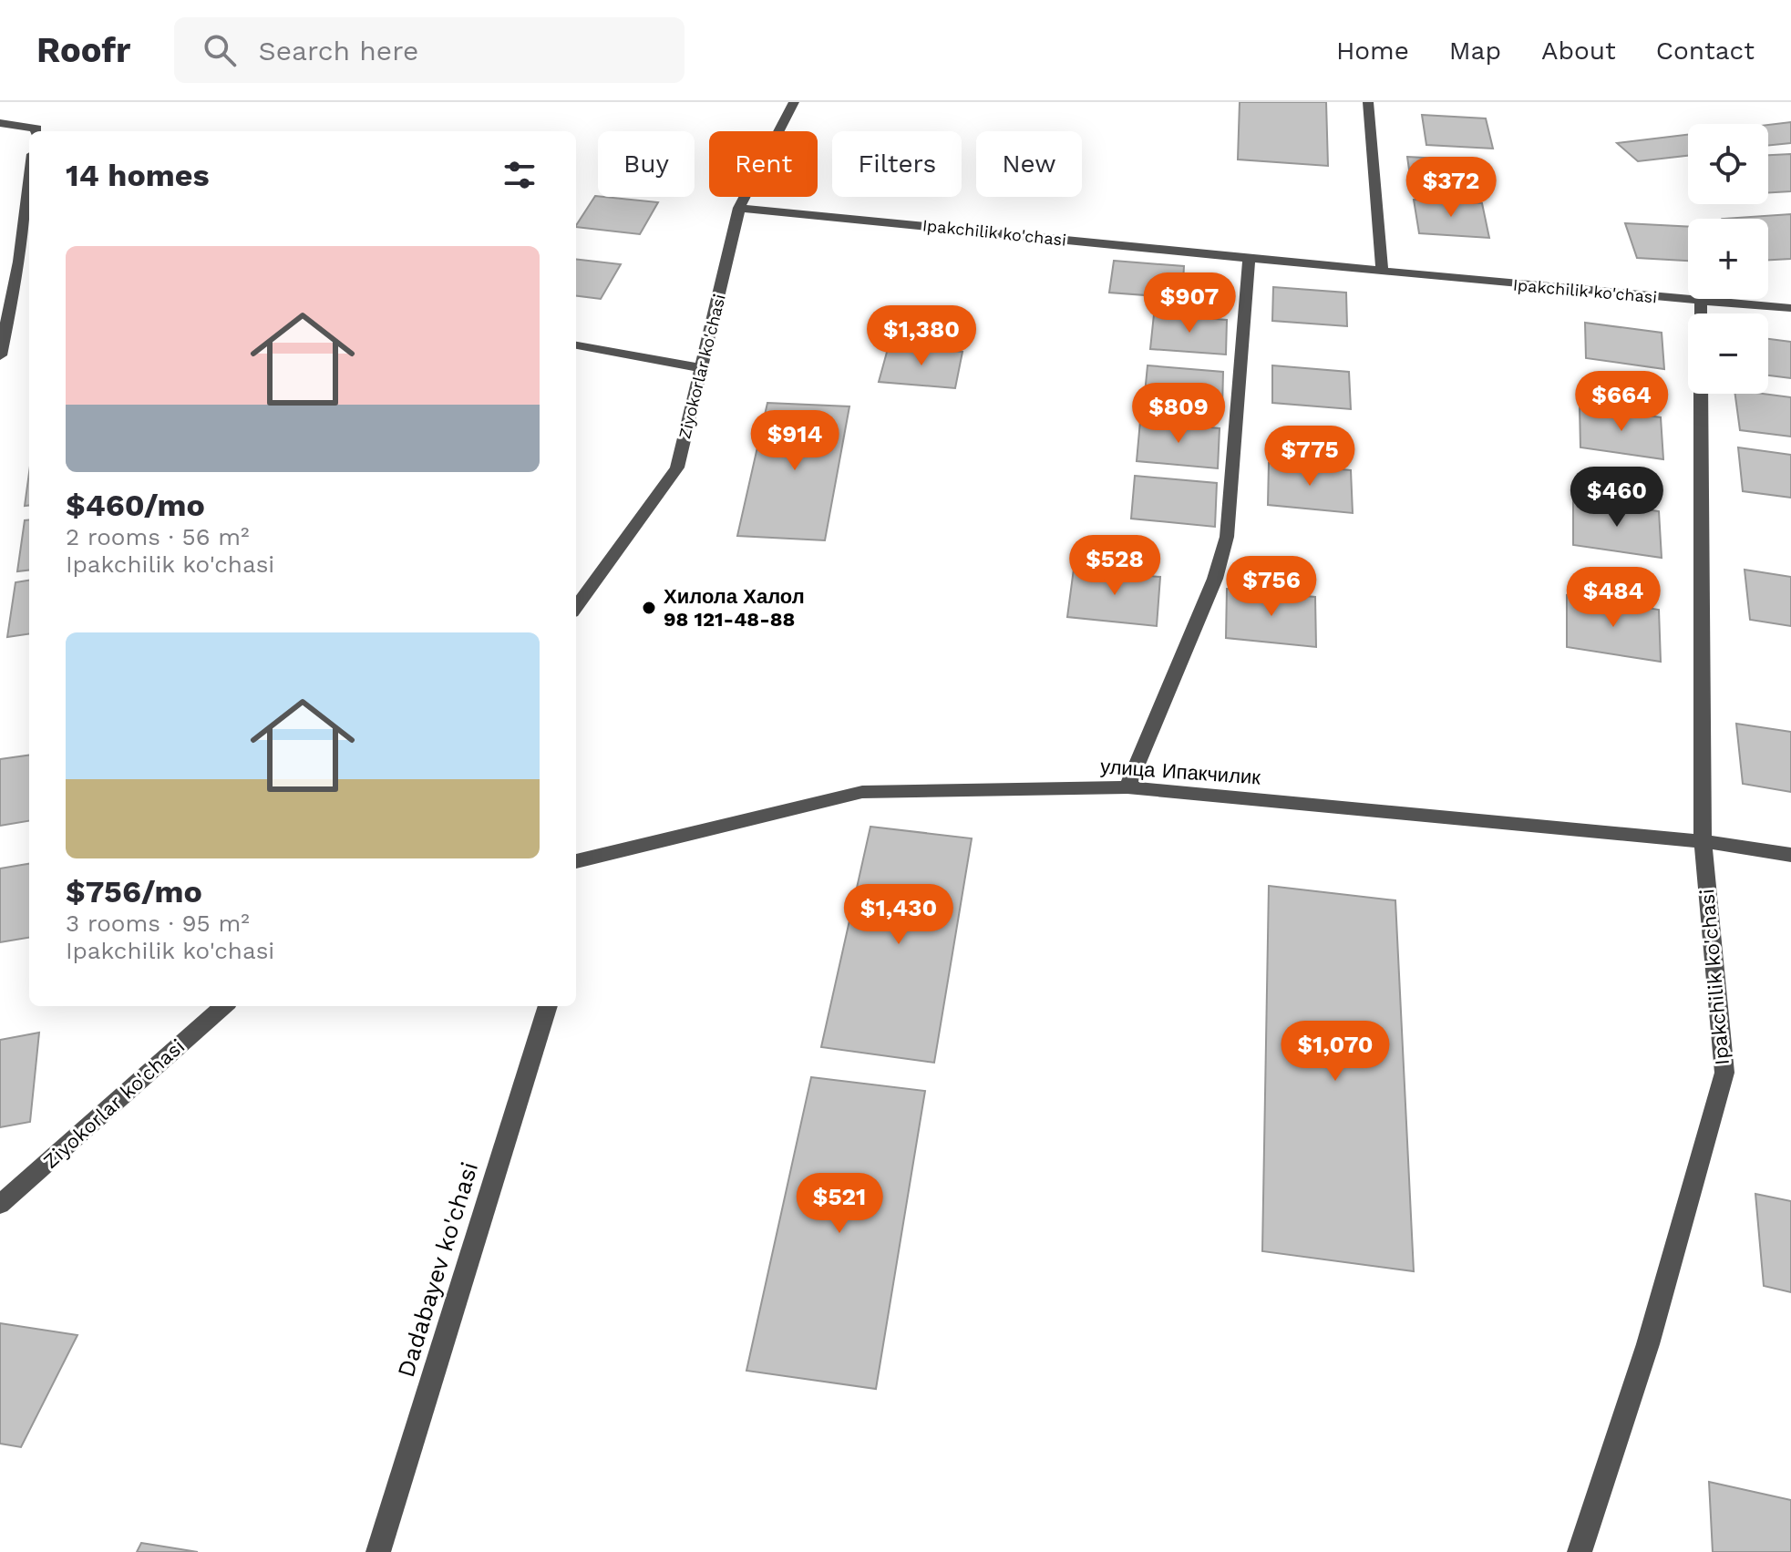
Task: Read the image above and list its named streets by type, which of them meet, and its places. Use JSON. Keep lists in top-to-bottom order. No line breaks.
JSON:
{"streets":{"street":["Ipakchilik ko'chasi","Ziyokorlar ko'chasi","улица Ипакчилик","Dadabayev ko'chasi"]},"crossings":[["Ipakchilik ko'chasi","Ziyokorlar ko'chasi"],["Ipakchilik ko'chasi","улица Ипакчилик"]],"places":["Хилола Халол 98 121-48-88"],"page":{"header":"Roofr","search":"Search here","nav":["Home","Map","About","Contact"],"map_buttons":["+","−"],"chip":["Buy","Rent","Filters","New"],"heading":"14 homes","price":["$372","$907","$1,380","$664","$809","$914","$775","$460","$528","$756","$484","$1,430","$1,070","$521"],"list":[{"name":"$460/mo","note":"2 rooms · 56 m² · Ipakchilik ko'chasi"},{"name":"$756/mo","note":"3 rooms · 95 m² · Ipakchilik ko'chasi"}]}}
